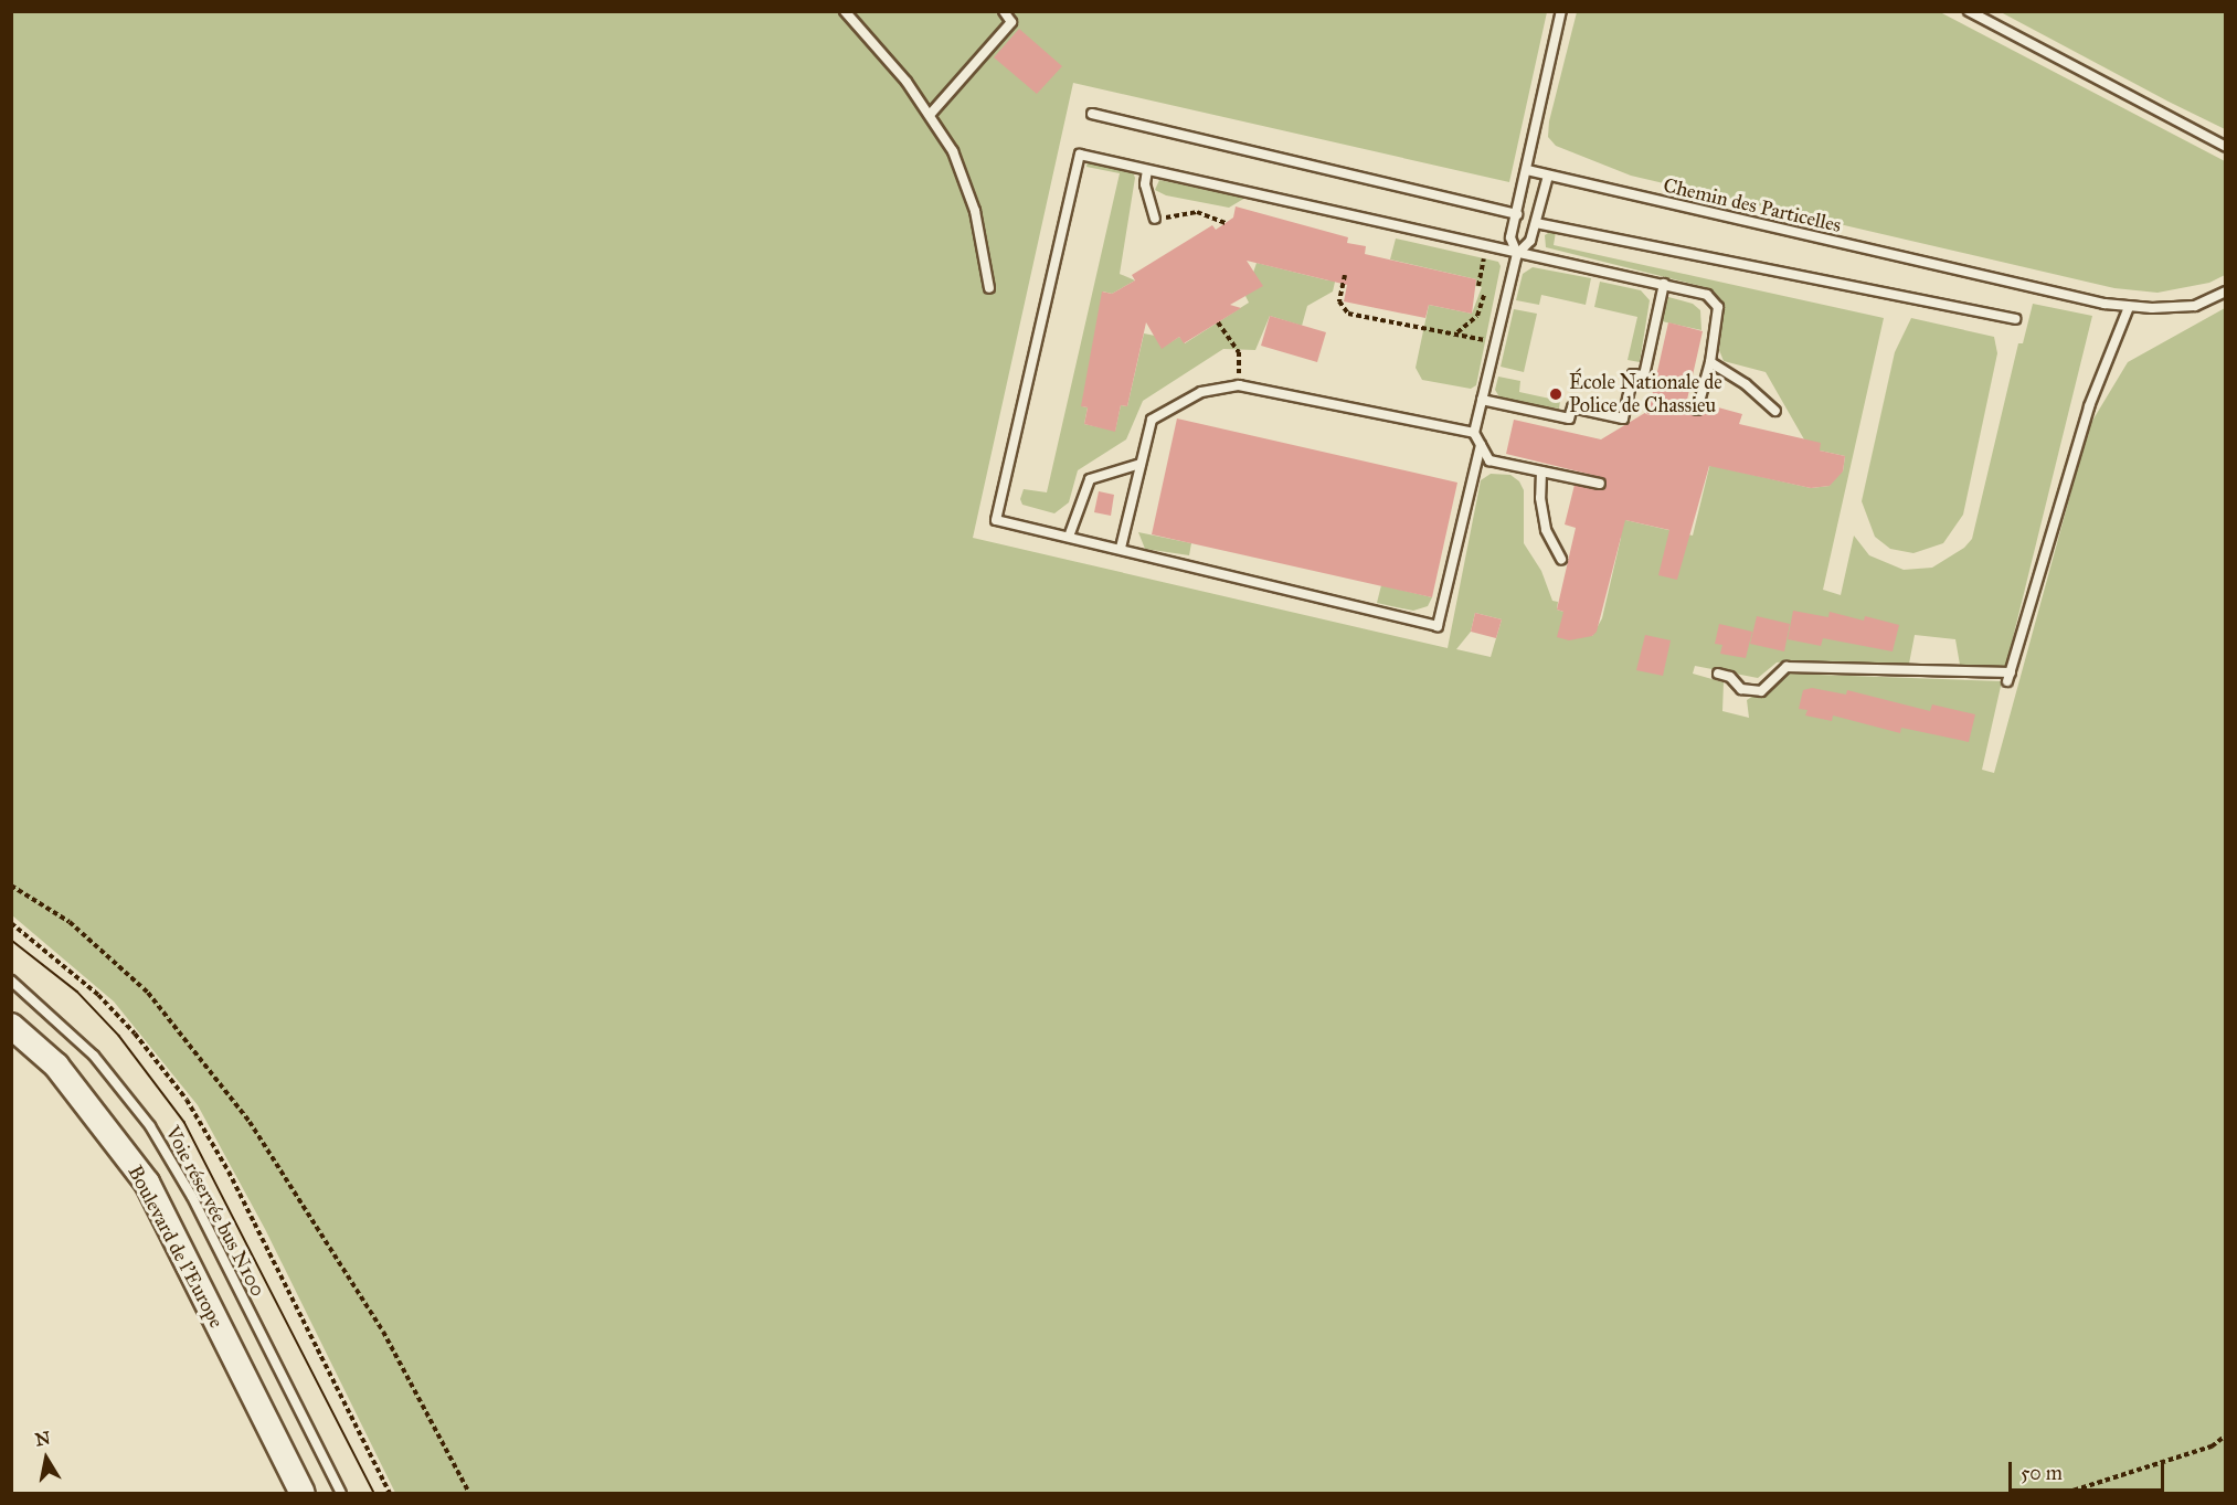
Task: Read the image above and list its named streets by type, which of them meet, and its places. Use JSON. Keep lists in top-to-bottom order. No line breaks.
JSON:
{"streets":{"street":["Boulevard de l'Europe"],"lane":["Chemin des Particelles","Voie réservée bus N100"]},"places":["École Nationale de Police de Chassieu"],"scale_bar":"50 m","north":"top"}
